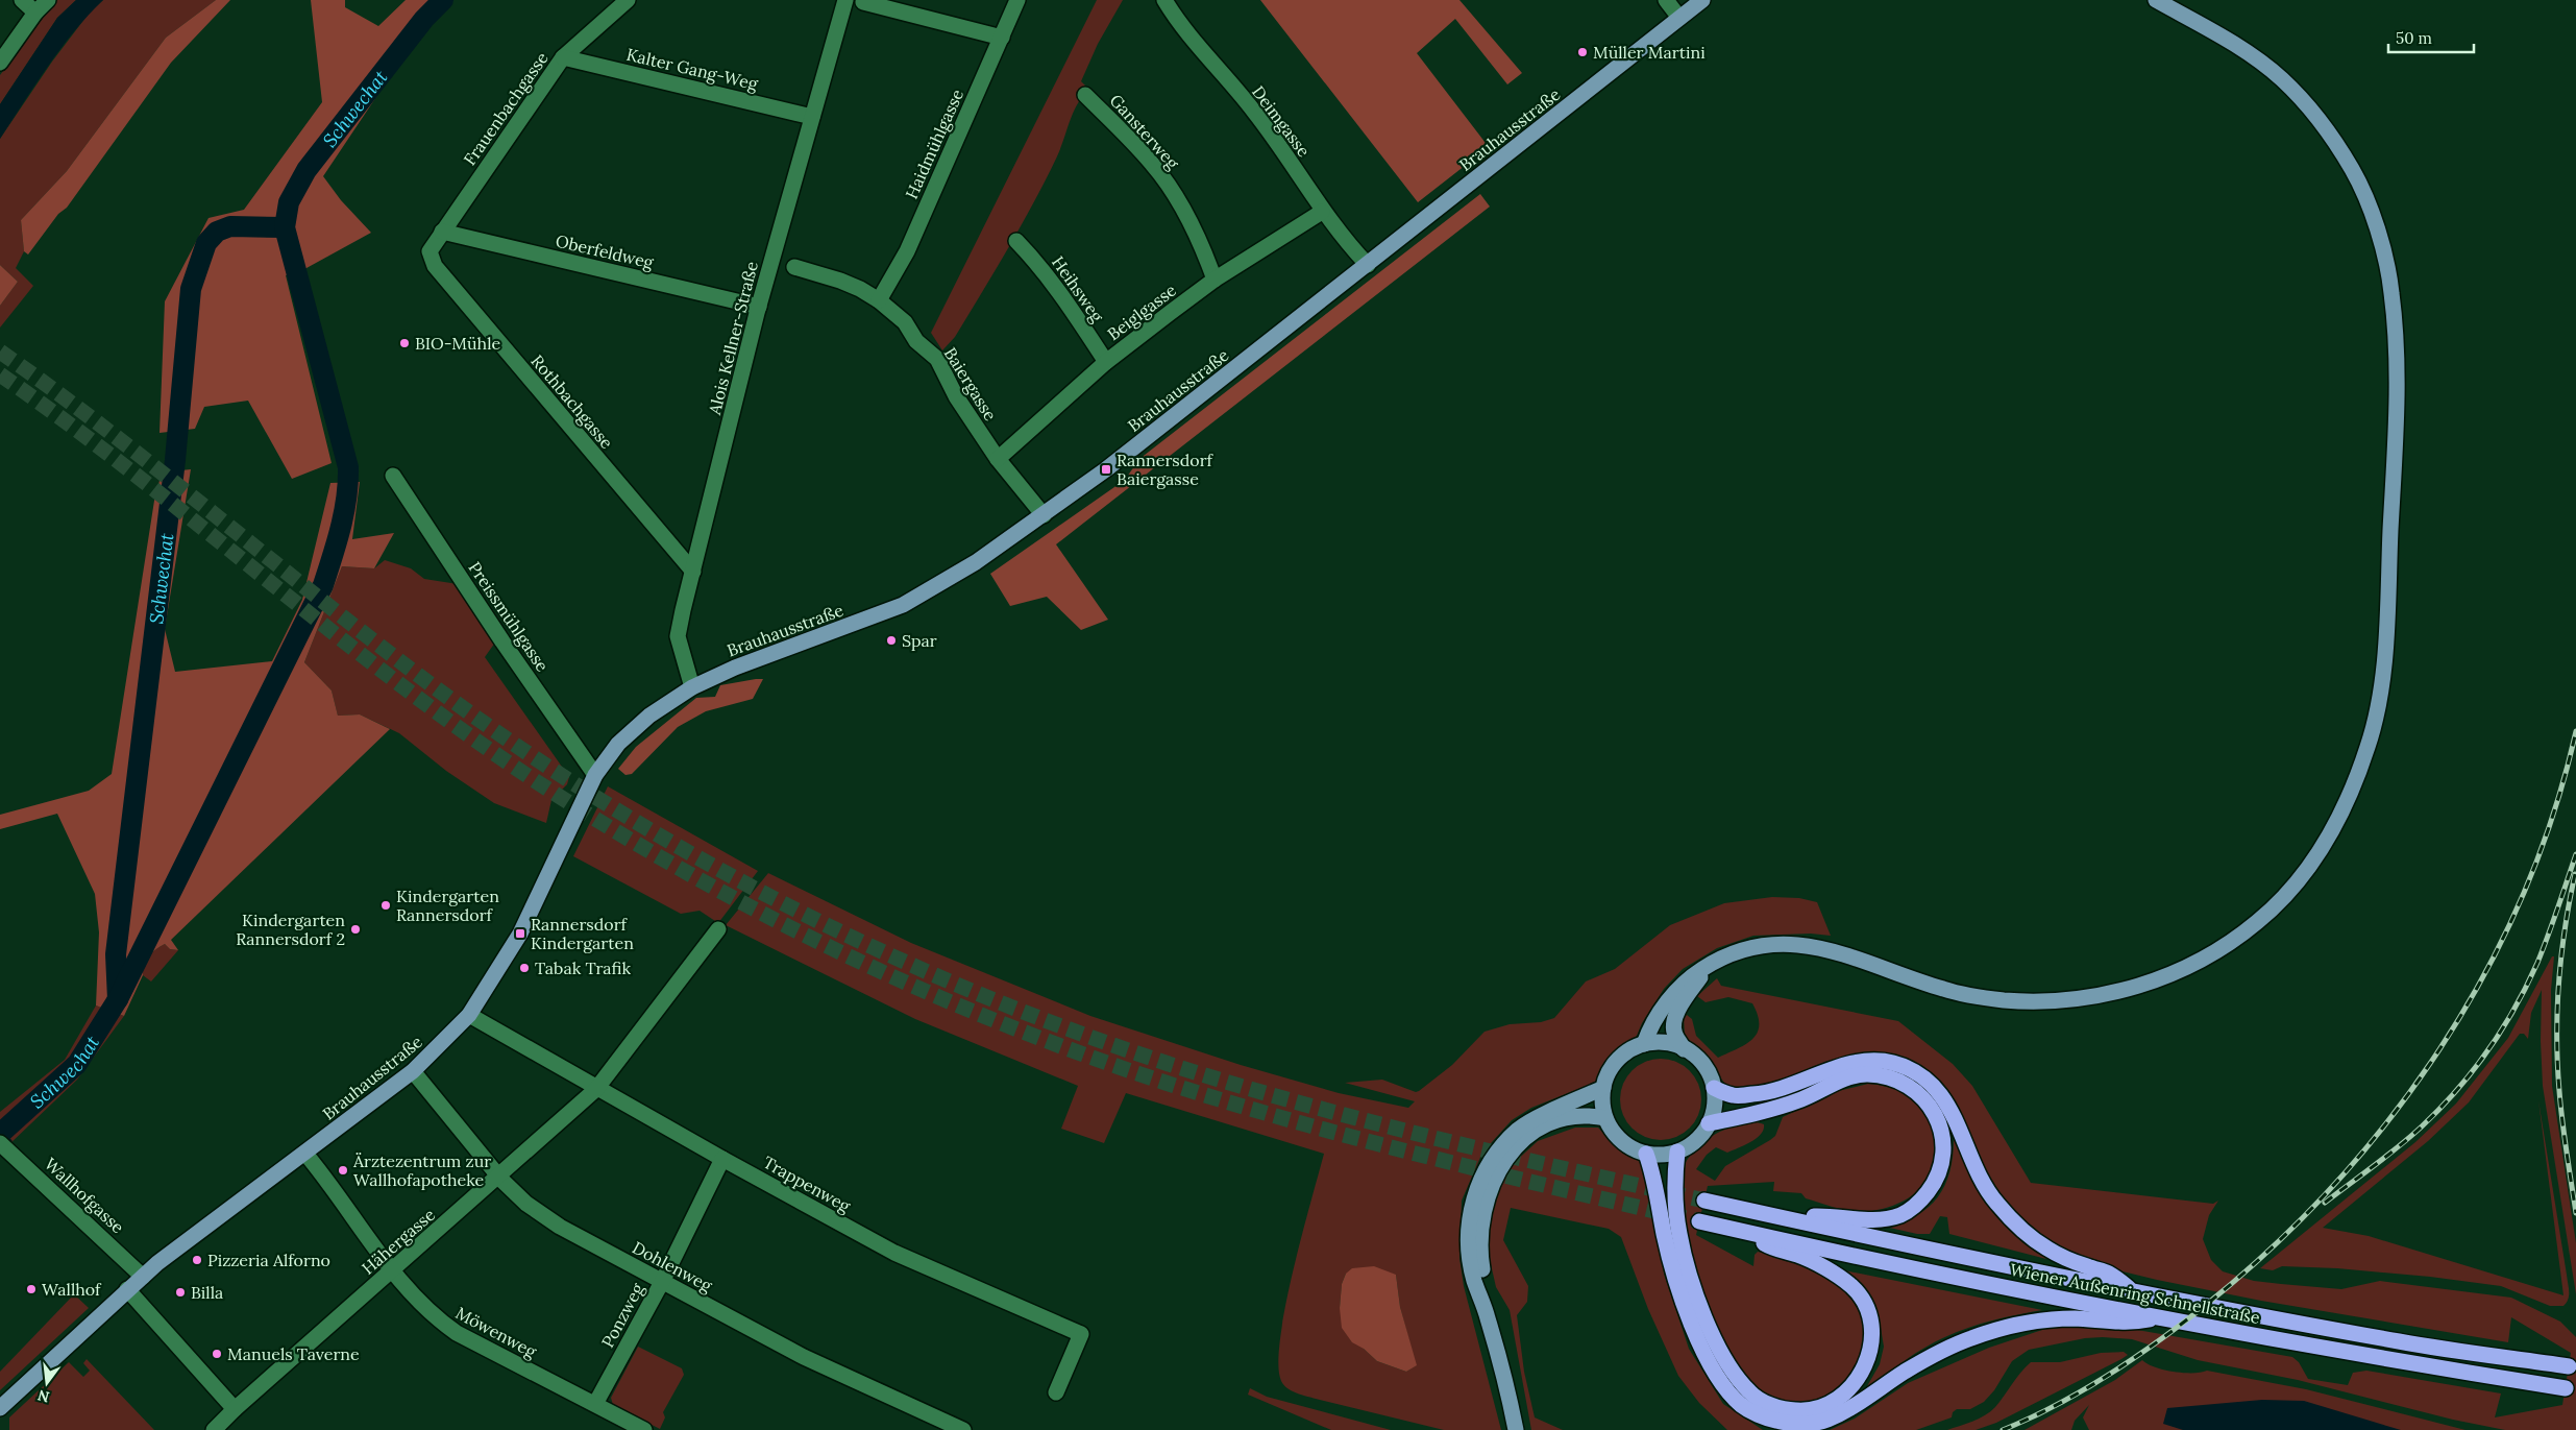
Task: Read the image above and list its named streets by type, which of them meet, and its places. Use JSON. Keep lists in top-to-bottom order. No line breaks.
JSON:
{"streets":{"highway":["Wiener Außenring Schnellstraße"],"main road":["Brauhausstraße"],"street":["Kalter Gang-Weg","Frauenbachgasse","Deimgasse","Gansterweg","Haidmühlgasse","Oberfeldweg","Heihsweg","Beiglgasse","Alois Kellner-Straße","Baiergasse","Rothbachgasse","Preissmühlgasse","Trappenweg","Wallhofgasse","Hähergasse","Dohlenweg","Ponzweg","Möwenweg"]},"crossings":[["Kalter Gang-Weg","Frauenbachgasse"],["Kalter Gang-Weg","Alois Kellner-Straße"],["Frauenbachgasse","Oberfeldweg"],["Frauenbachgasse","Rothbachgasse"],["Deimgasse","Brauhausstraße"],["Deimgasse","Beiglgasse"],["Brauhausstraße","Alois Kellner-Straße"],["Brauhausstraße","Baiergasse"],["Brauhausstraße","Preissmühlgasse"],["Brauhausstraße","Trappenweg"],["Brauhausstraße","Wallhofgasse"],["Brauhausstraße","Dohlenweg"],["Brauhausstraße","Möwenweg"],["Gansterweg","Beiglgasse"],["Haidmühlgasse","Baiergasse"],["Oberfeldweg","Alois Kellner-Straße"],["Heihsweg","Beiglgasse"],["Beiglgasse","Baiergasse"],["Alois Kellner-Straße","Rothbachgasse"],["Trappenweg","Hähergasse"],["Trappenweg","Ponzweg"],["Hähergasse","Dohlenweg"],["Hähergasse","Möwenweg"],["Dohlenweg","Ponzweg"],["Ponzweg","Möwenweg"]],"water":["Schwechat"],"places":{"other":["Müller Martini","BIO-Mühle","Spar","Kindergarten Rannersdorf","Kindergarten Rannersdorf 2","Tabak Trafik","Ärztezentrum zur Wallhofapotheke","Pizzeria Alforno","Wallhof","Billa","Manuels Taverne"],"transit":["Rannersdorf Baiergasse","Rannersdorf Kindergarten"]},"scale_bar":"50 m","north":"bottom"}
